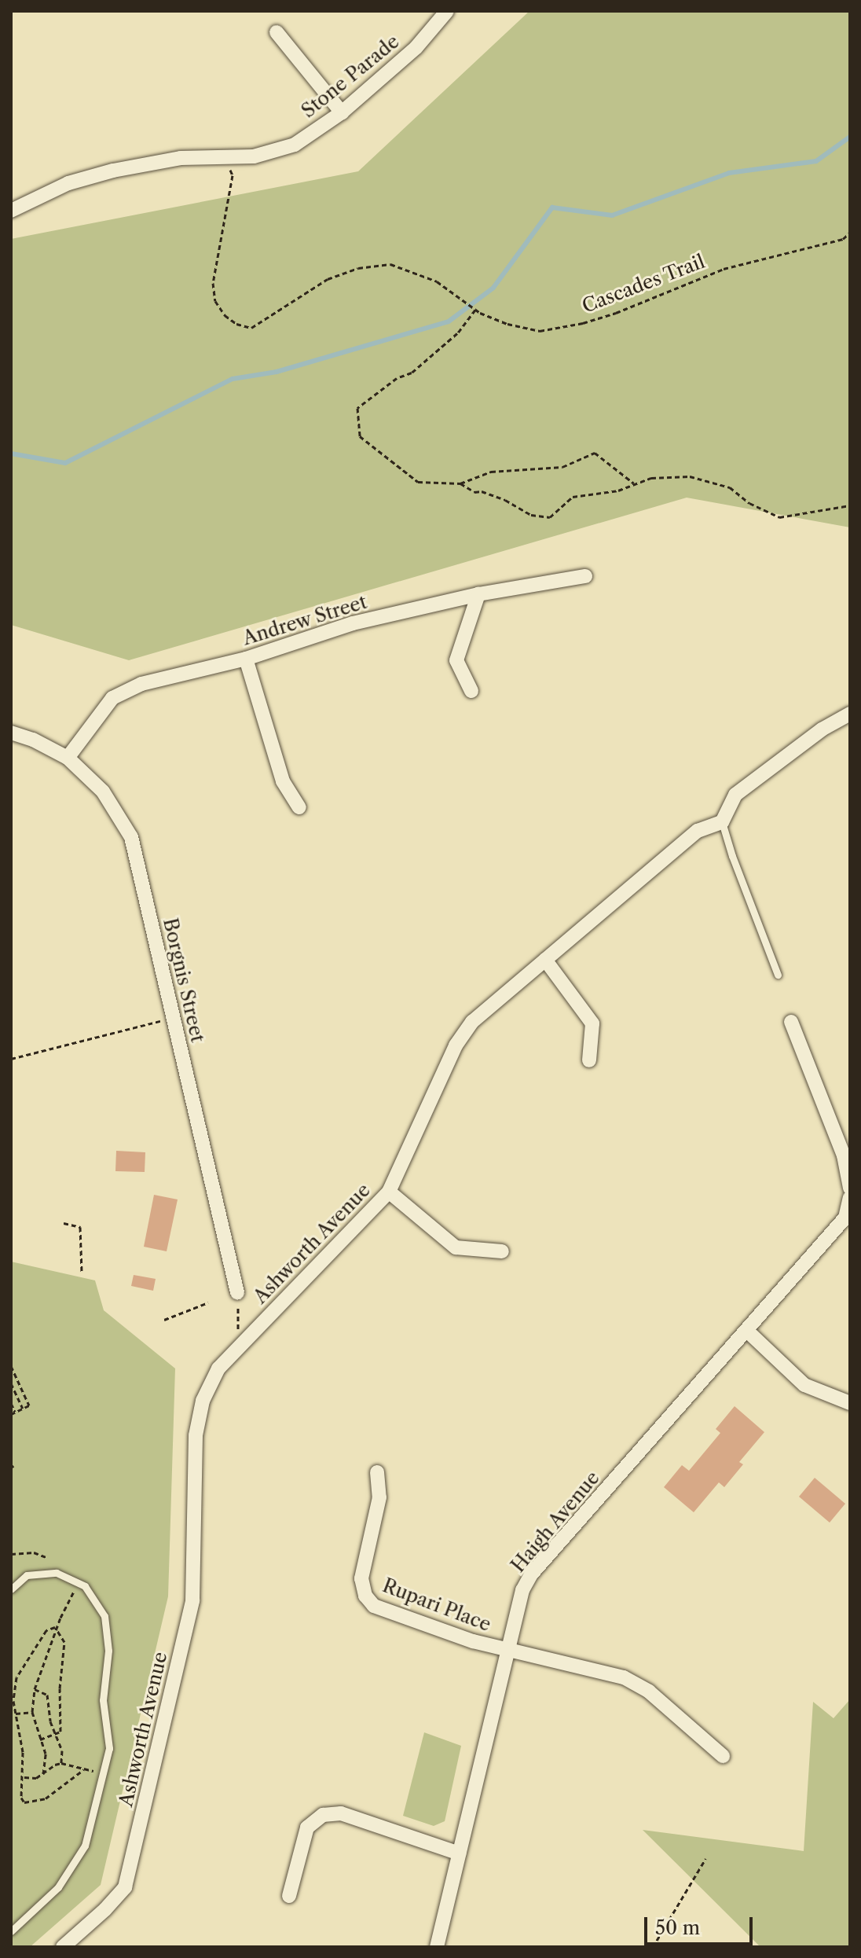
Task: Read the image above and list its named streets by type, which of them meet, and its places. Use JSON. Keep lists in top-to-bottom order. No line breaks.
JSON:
{"streets":{"street":["Stone Parade","Andrew Street","Borgnis Street","Ashworth Avenue","Haigh Avenue","Rupari Place"],"path":["Cascades Trail"]},"crossings":[["Stone Parade","Cascades Trail"],["Andrew Street","Borgnis Street"],["Haigh Avenue","Rupari Place"]],"scale_bar":"50 m"}
